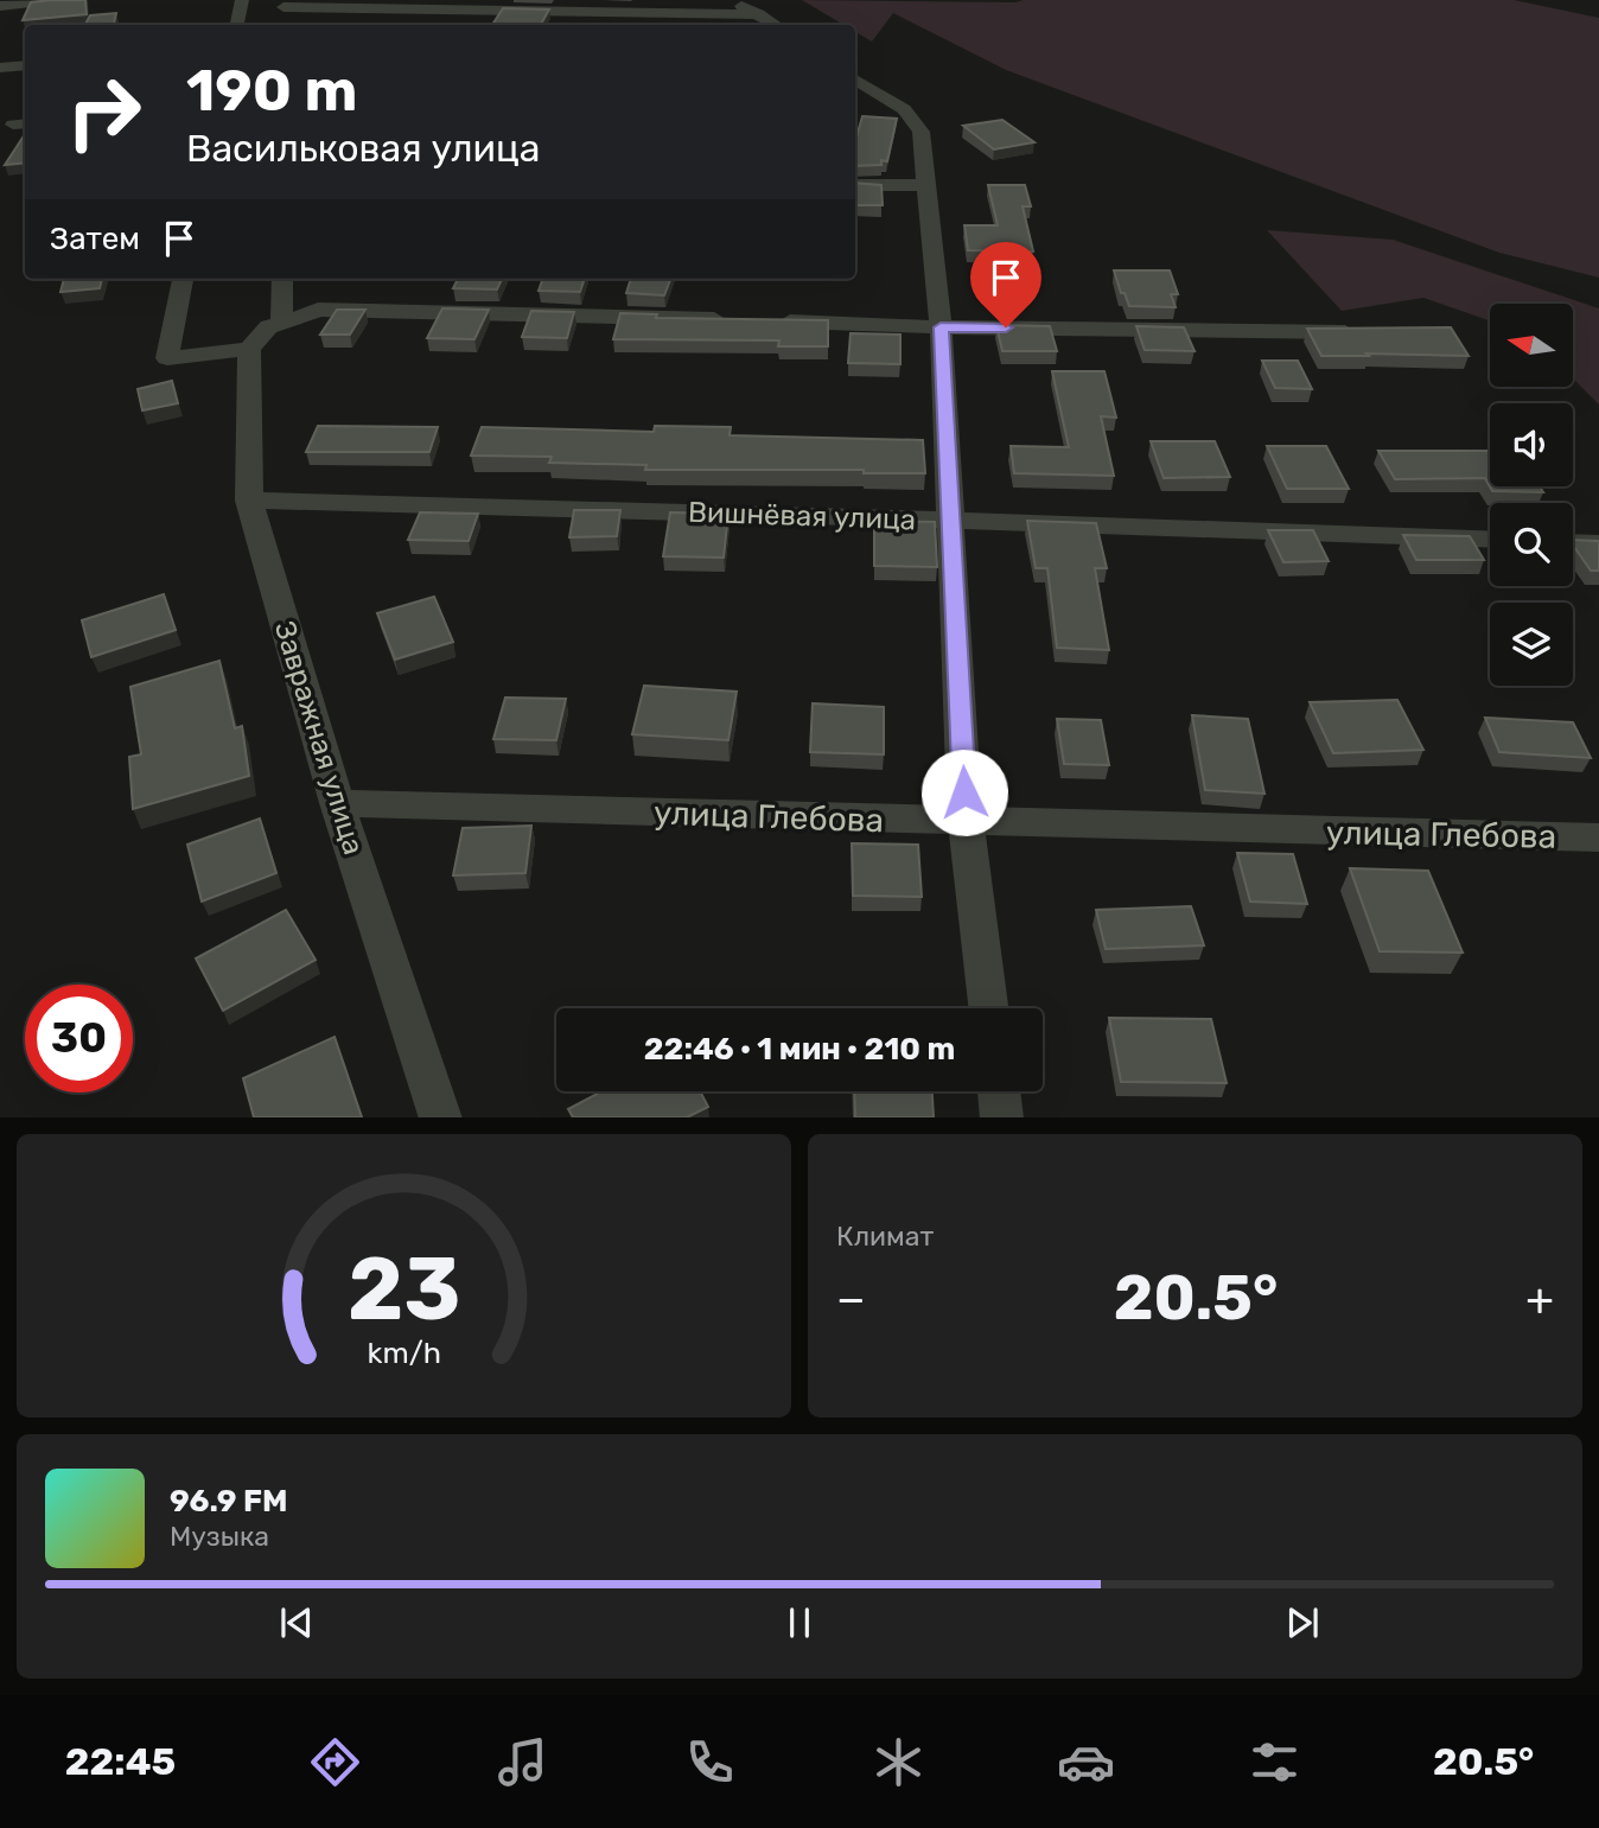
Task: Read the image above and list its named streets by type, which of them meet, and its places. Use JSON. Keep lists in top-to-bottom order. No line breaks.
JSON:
{"streets":{"street":["Вишнёвая улица","Завражная улица","улица Глебова"]},"crossings":[["Вишнёвая улица","Завражная улица"],["Завражная улица","улица Глебова"]],"north":"left","page":{"turn":["190 m","Васильковая улица"],"then":"Затем","limit":"30","trip":"22:46 · 1 мин · 210 m","tile":"Климат","heat":["−","20.5°","+"],"song":["96.9 FM","Музыка"],"tabs":["22:45","20.5°"],"gauge":["23","km/h"]}}
